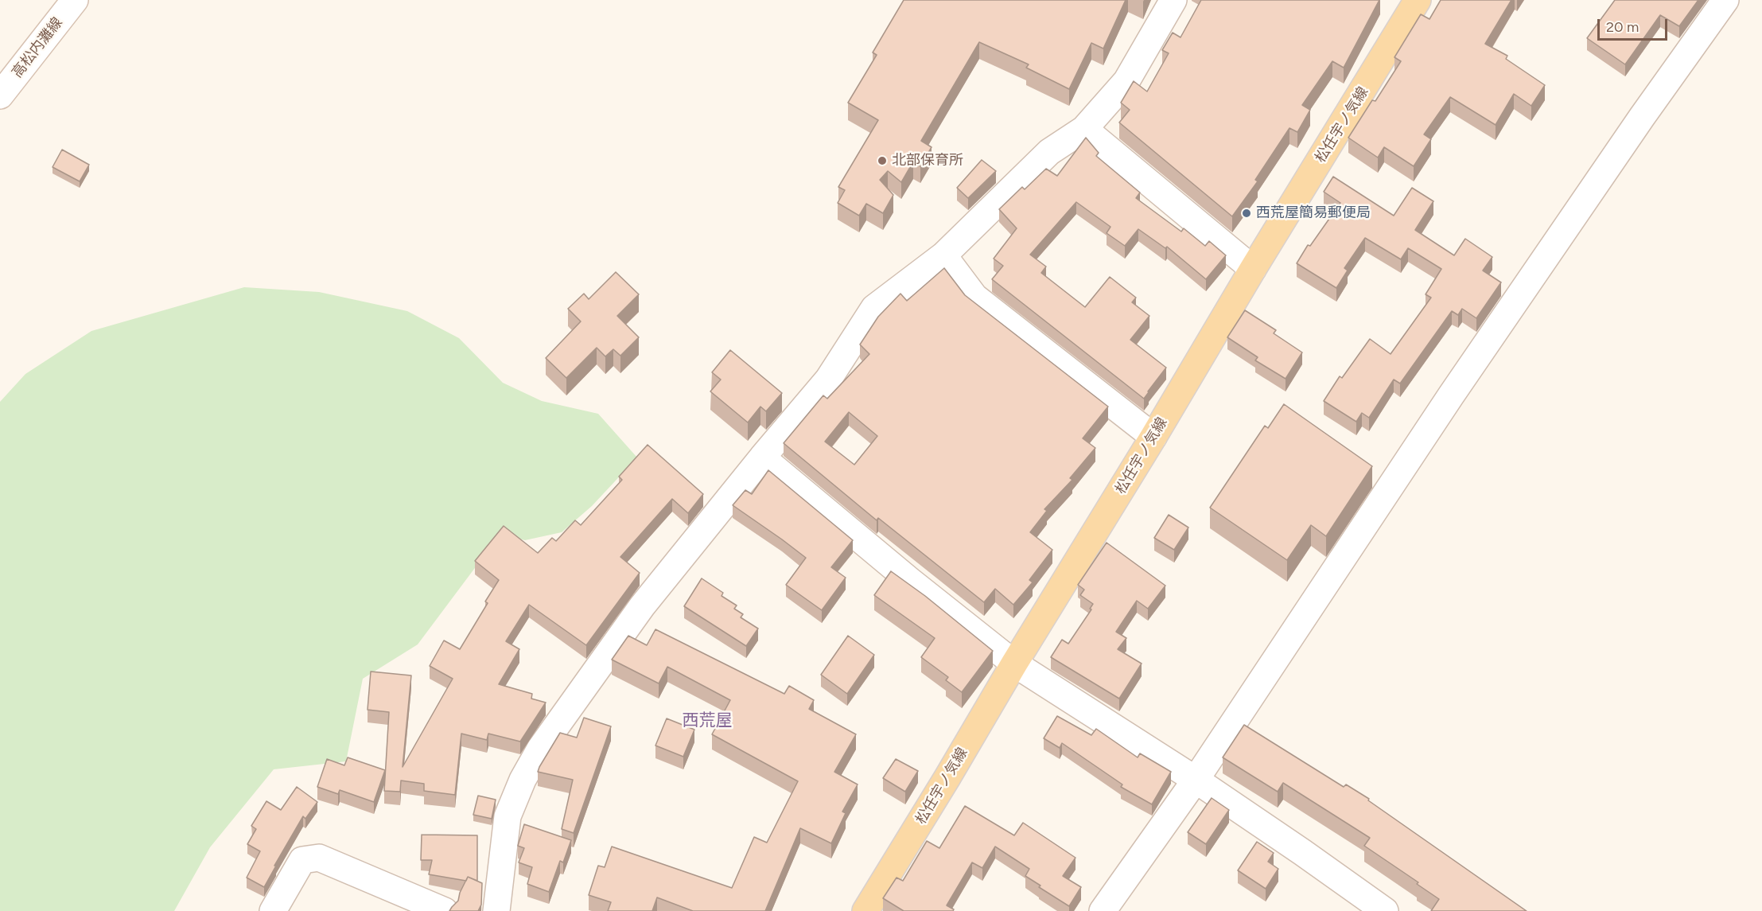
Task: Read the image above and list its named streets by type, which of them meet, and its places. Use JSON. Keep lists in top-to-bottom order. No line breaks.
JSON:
{"streets":{"main road":["松任宇ノ気線"],"street":["高松内灘線"]},"districts":["西荒屋"],"places":["北部保育所","西荒屋簡易郵便局"],"scale_bar":"20 m"}
